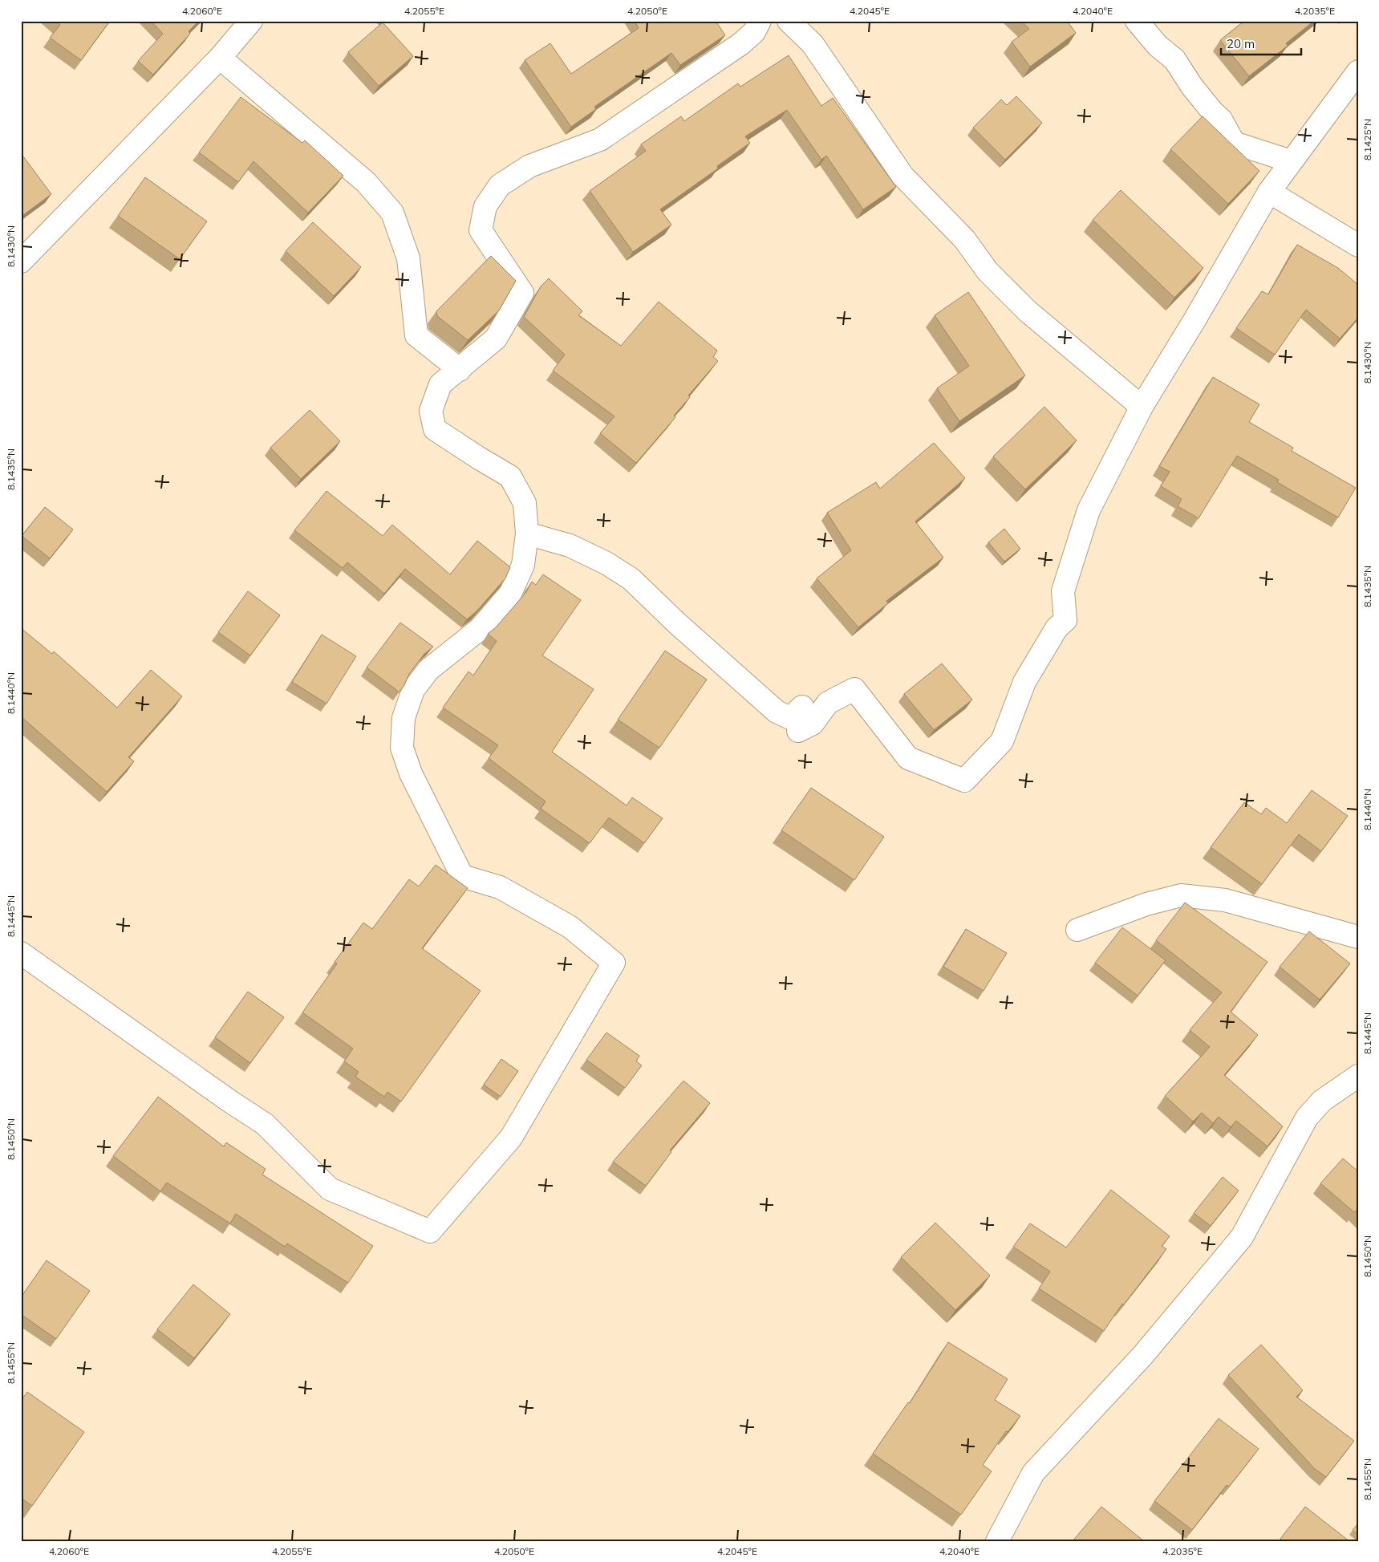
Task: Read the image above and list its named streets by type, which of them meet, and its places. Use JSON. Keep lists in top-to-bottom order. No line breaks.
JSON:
{"scale_bar":"20 m","coordinates":["4.2060°E","4.2055°E","4.2050°E","4.2045°E","4.2040°E","4.2035°E","8.1425°N","8.1430°N","8.1435°N","8.1440°N","8.1445°N","8.1450°N","8.1455°N"]}
